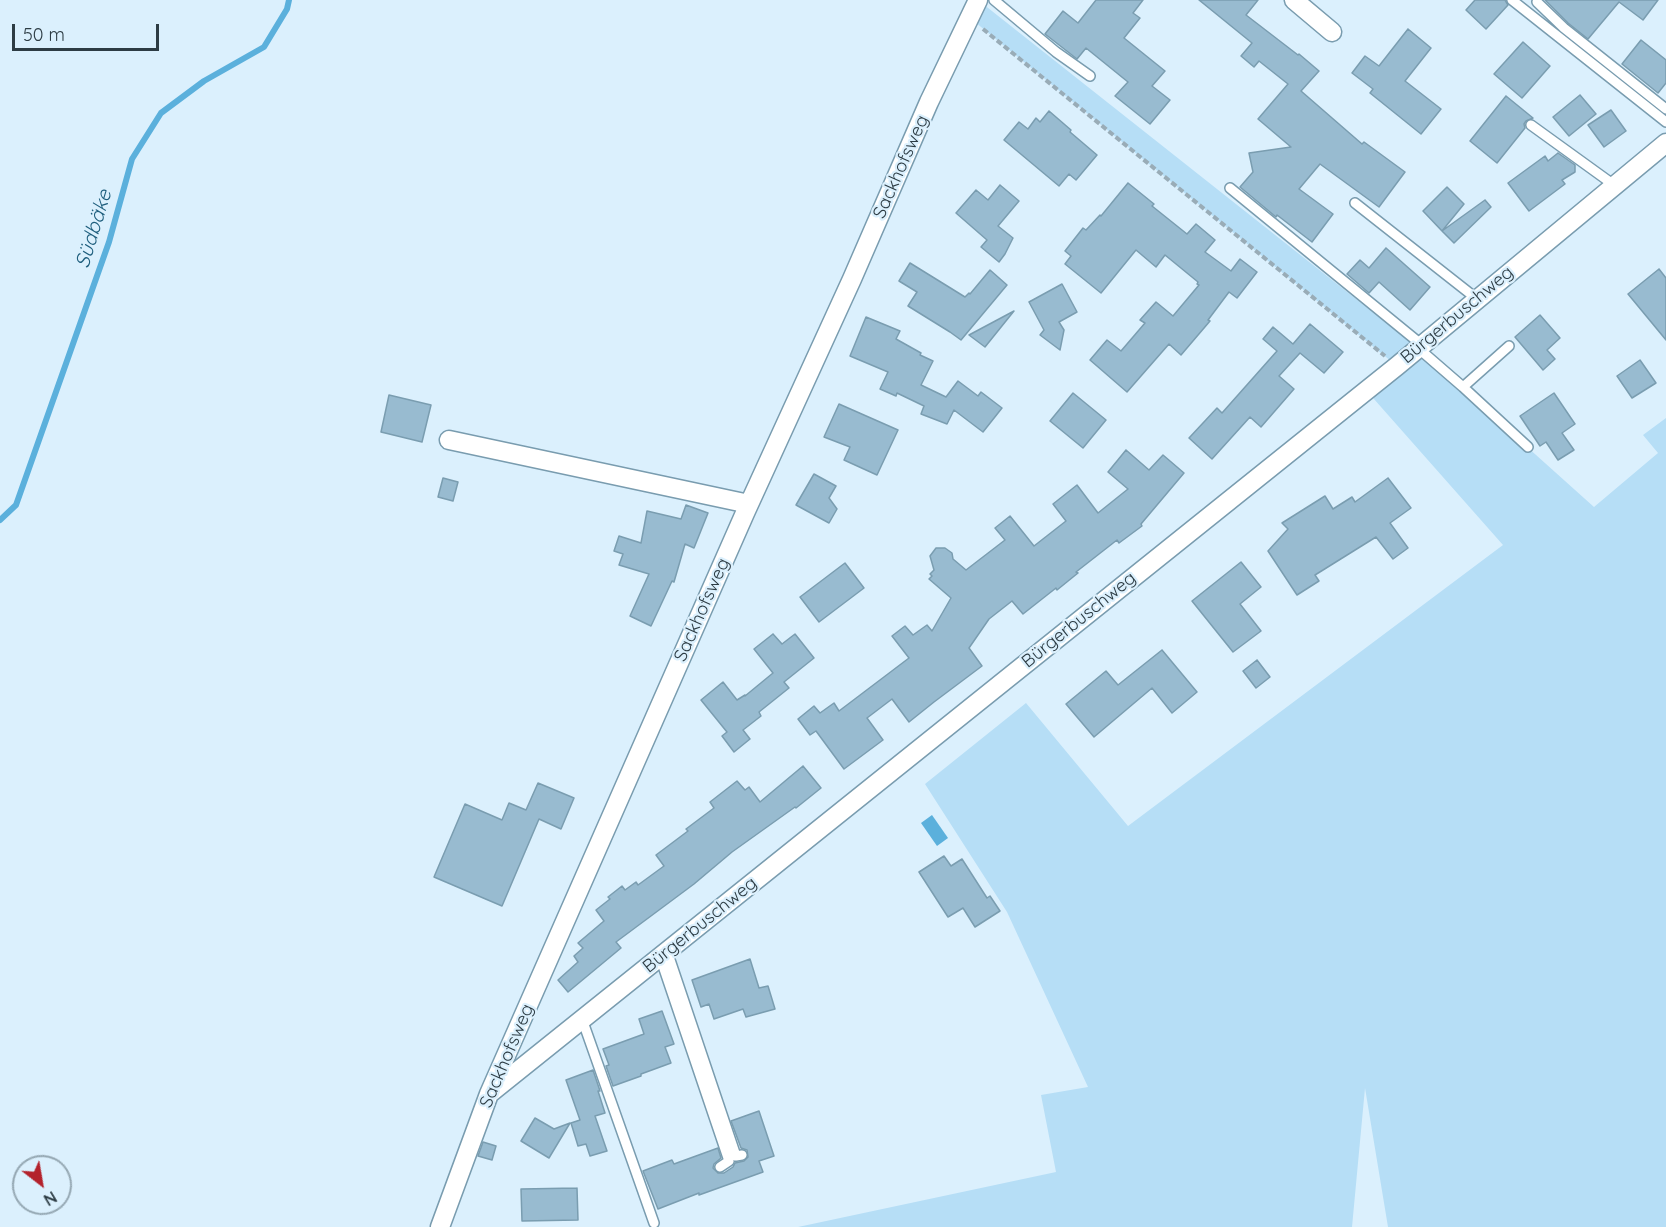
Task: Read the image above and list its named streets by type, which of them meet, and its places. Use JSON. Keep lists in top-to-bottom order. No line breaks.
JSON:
{"streets":{"street":["Sackhofsweg","Bürgerbuschweg"]},"crossings":[["Sackhofsweg","Bürgerbuschweg"]],"water":["Südbäke"],"scale_bar":"50 m","north":"bottom right"}
